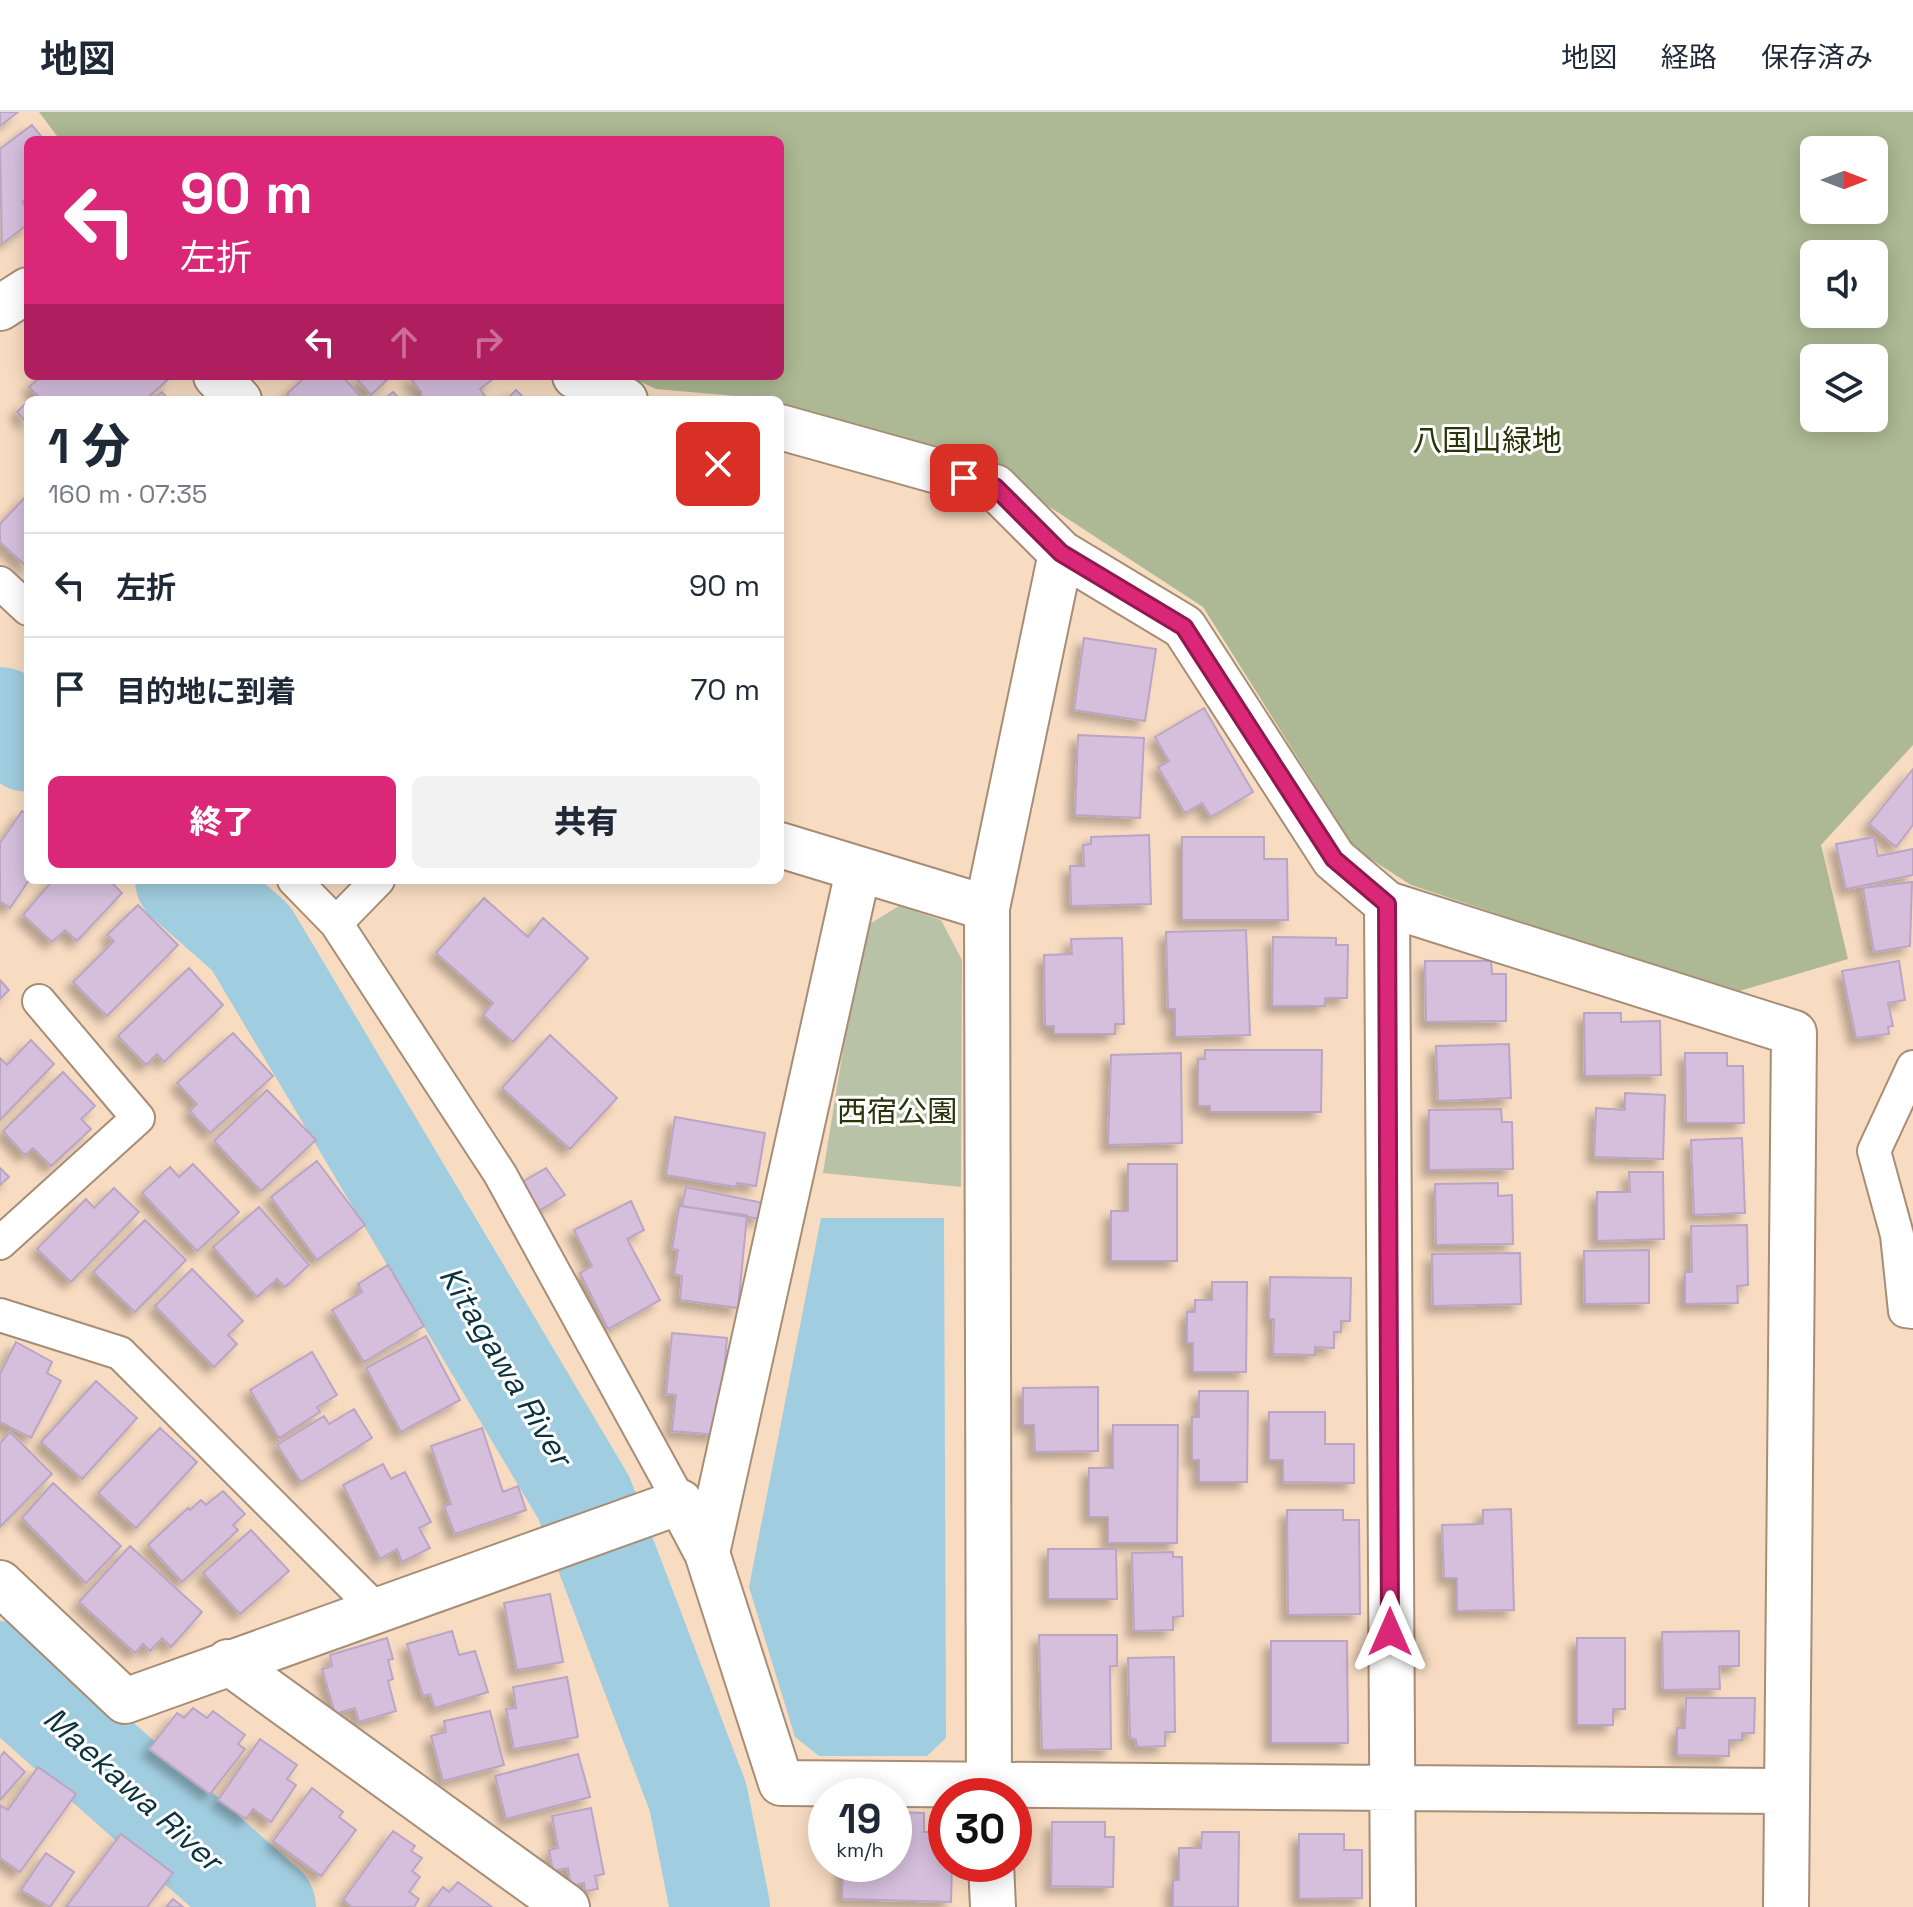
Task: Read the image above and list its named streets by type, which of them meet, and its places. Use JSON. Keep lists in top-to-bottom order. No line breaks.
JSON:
{"water":["Kitagawa River","Maekawa River"],"parks":["八国山緑地","西宿公園"],"north":"right","page":{"header":"地図","nav":["地図","経路","保存済み"],"turn":["90 m","左折"],"heading":["1 分","160 m · 07:35"],"list":[{"name":"左折","value":"90 m"},{"name":"目的地に到着","value":"70 m"}],"buttons":["終了","共有"],"speed":"19 km/h","limit":"30"}}
